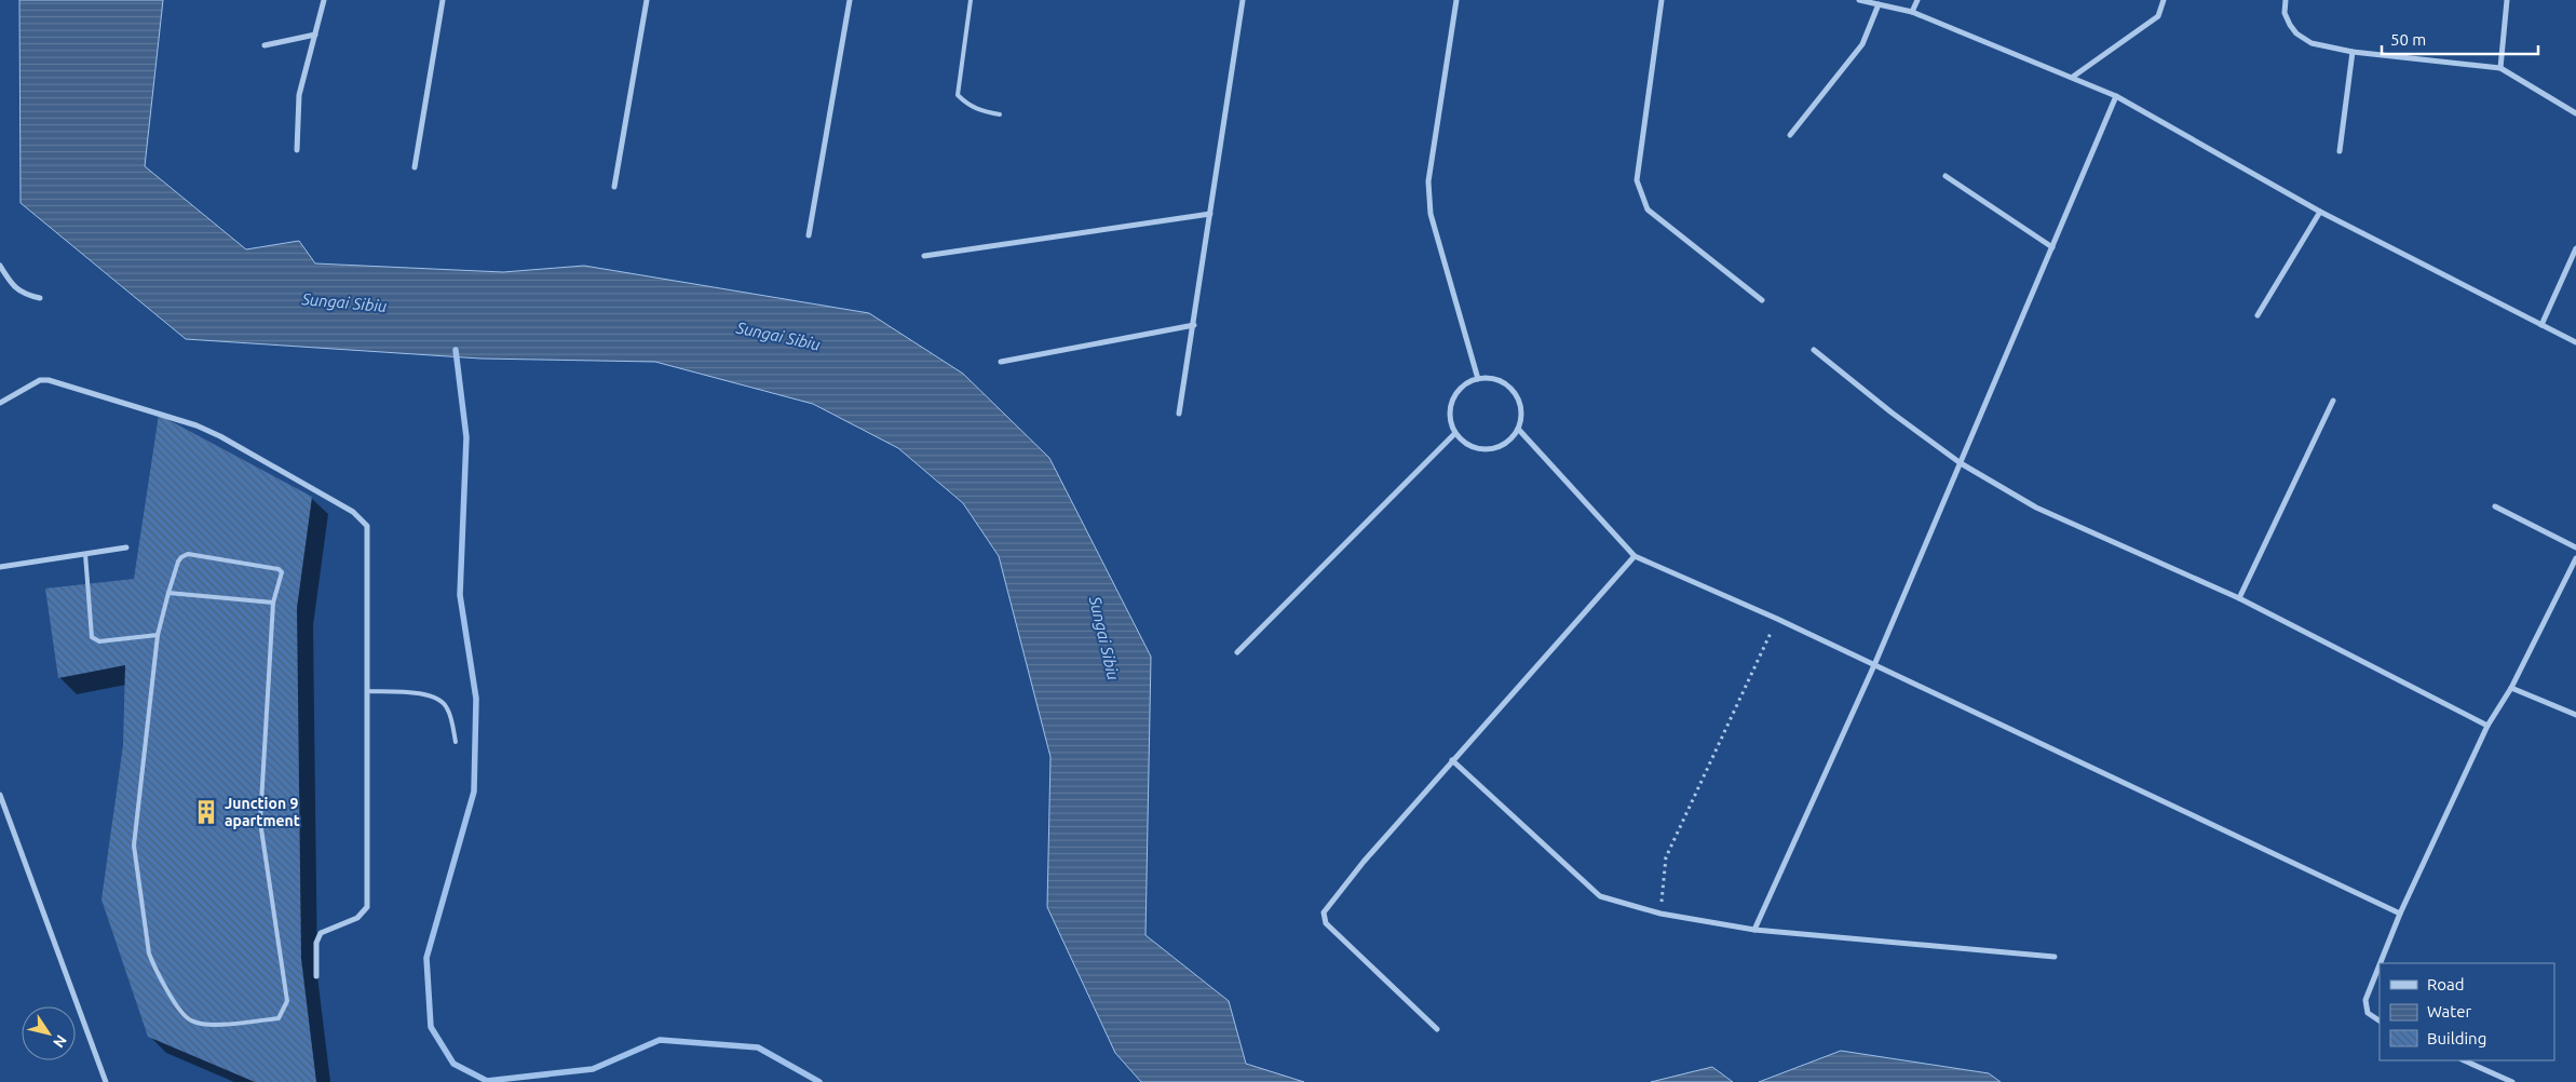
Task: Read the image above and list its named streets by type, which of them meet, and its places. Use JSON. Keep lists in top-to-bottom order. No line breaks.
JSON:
{"water":["Sungai Sibiu"],"places":{"building":["Junction 9 apartment"]},"legend":["Road","Water","Building"],"scale_bar":"50 m","north":"bottom right"}
